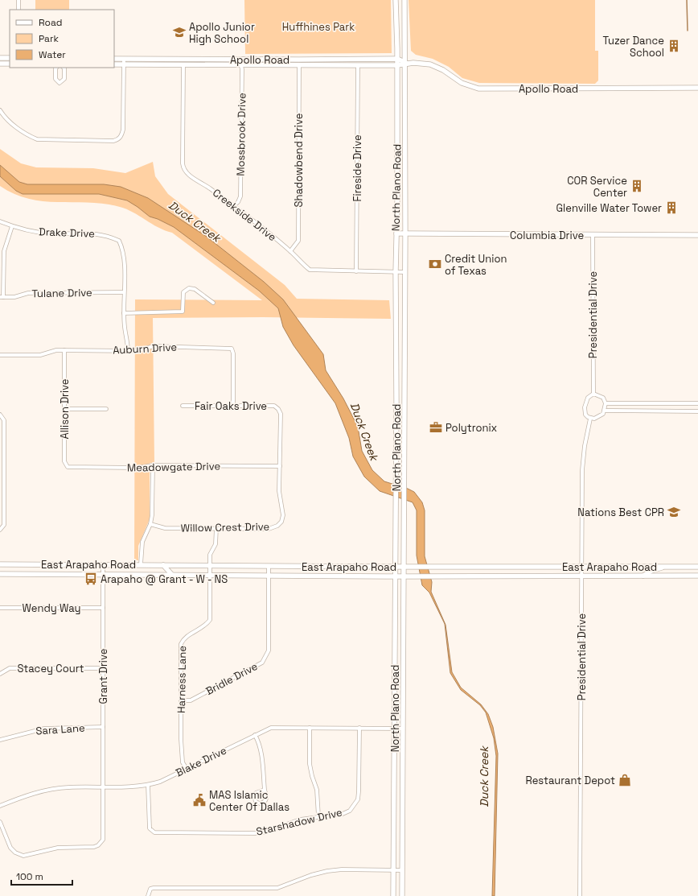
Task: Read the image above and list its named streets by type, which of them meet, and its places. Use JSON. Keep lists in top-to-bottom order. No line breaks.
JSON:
{"streets":{"main road":["Apollo Road","North Plano Road","Columbia Drive","East Arapaho Road"],"street":["Mossbrook Drive","Shadowbend Drive","Fireside Drive","Creekside Drive","Drake Drive","Tulane Drive","Presidential Drive","Auburn Drive","Fair Oaks Drive","Allison Drive","Meadowgate Drive","Willow Crest Drive","Wendy Way","Stacey Court","Grant Drive","Bridle Drive","Harness Lane","Sara Lane","Blake Drive","Starshadow Drive"]},"crossings":[["Apollo Road","Mossbrook Drive"],["Apollo Road","Shadowbend Drive"],["Apollo Road","Fireside Drive"],["Apollo Road","North Plano Road"],["Apollo Road","Creekside Drive"],["Mossbrook Drive","Creekside Drive"],["Shadowbend Drive","Creekside Drive"],["Fireside Drive","Creekside Drive"],["North Plano Road","Creekside Drive"],["North Plano Road","Columbia Drive"],["North Plano Road","East Arapaho Road"],["North Plano Road","Blake Drive"],["Drake Drive","Tulane Drive"],["Drake Drive","Auburn Drive"],["Columbia Drive","Presidential Drive"],["Presidential Drive","East Arapaho Road"],["Auburn Drive","Fair Oaks Drive"],["Auburn Drive","Allison Drive"],["Fair Oaks Drive","Willow Crest Drive"],["Allison Drive","Meadowgate Drive"],["Meadowgate Drive","Willow Crest Drive"],["Willow Crest Drive","Harness Lane"],["East Arapaho Road","Grant Drive"],["East Arapaho Road","Bridle Drive"],["East Arapaho Road","Harness Lane"],["Wendy Way","Grant Drive"],["Stacey Court","Grant Drive"],["Grant Drive","Sara Lane"],["Grant Drive","Blake Drive"],["Bridle Drive","Harness Lane"],["Harness Lane","Blake Drive"],["Blake Drive","Starshadow Drive"]],"water":["Duck Creek"],"parks":["Huffhines Park"],"places":{"school or university":["Apollo Junior High School","Nations Best CPR"],"building":["Tuzer Dance School","COR Service Center","Glenville Water Tower"],"bank":["Credit Union of Texas"],"office":["Polytronix"],"bus stop":["Arapaho @ Grant - W - NS"],"shop":["Restaurant Depot"],"public building":["MAS Islamic Center Of Dallas"]},"legend":["Road","Park","Water"],"scale_bar":"100 m"}
